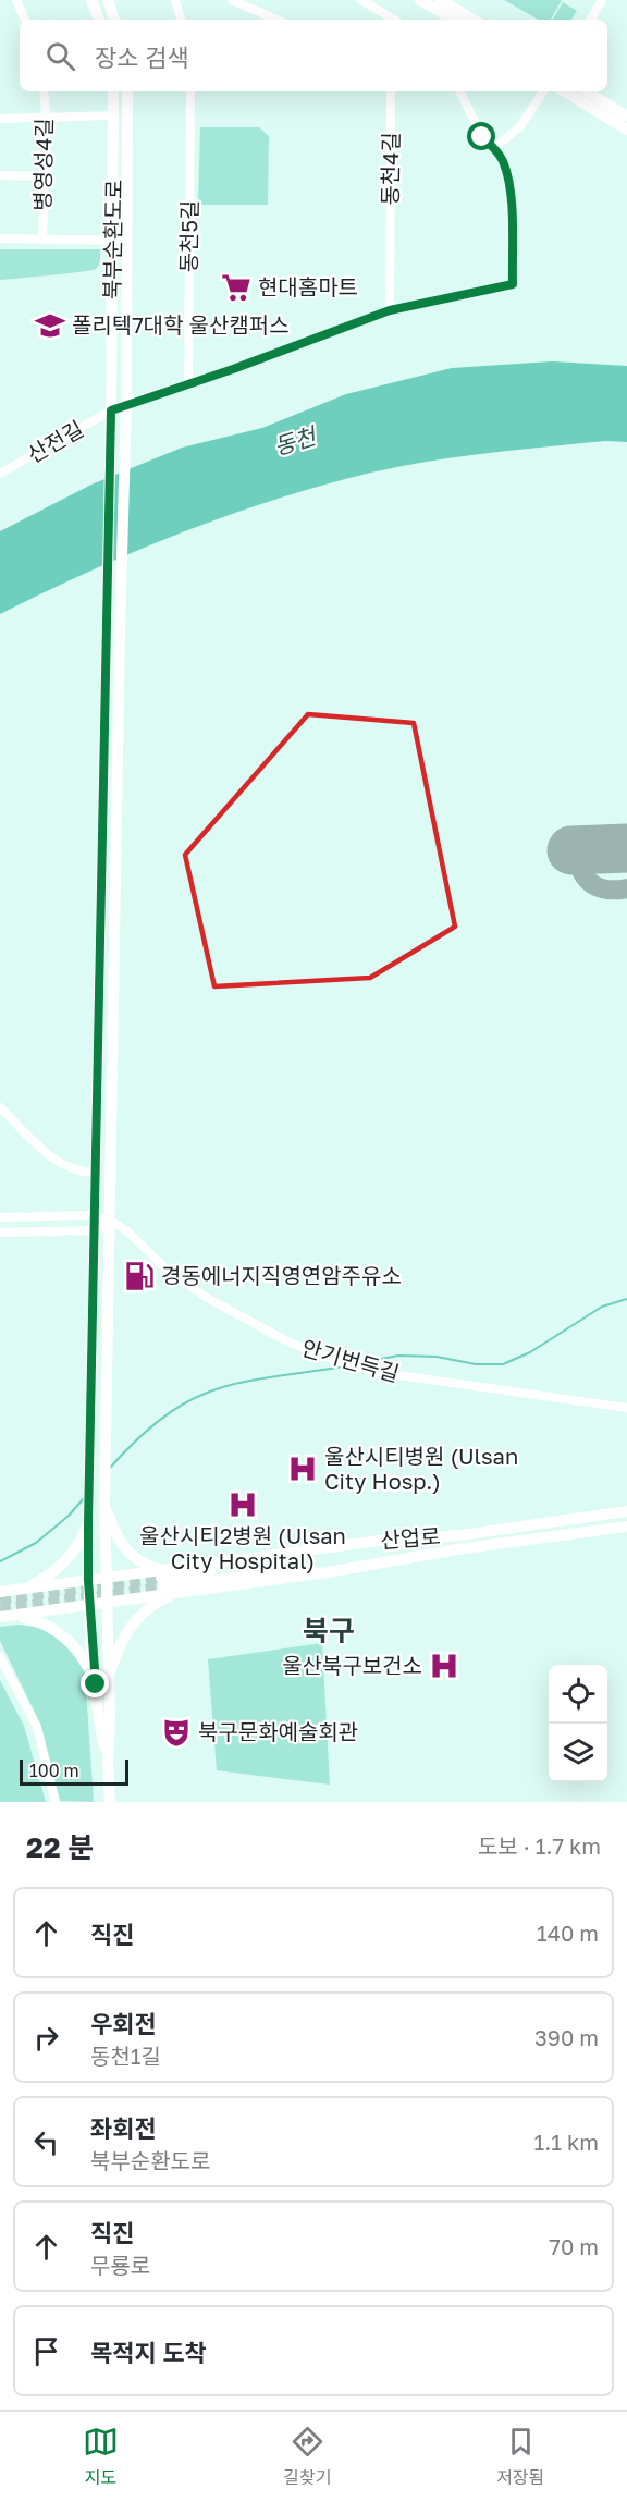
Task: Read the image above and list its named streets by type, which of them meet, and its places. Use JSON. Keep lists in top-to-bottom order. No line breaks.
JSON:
{"streets":{"main road":["북부순환도로","산업로"],"street":["병영성4길","동천4길","동천5길","산전길","안기번득길"]},"crossings":[["동천4길","산전길"],["동천5길","산전길"],["북부순환도로","산전길"],["북부순환도로","안기번득길"],["북부순환도로","산업로"]],"districts":["북구"],"water":["동천"],"places":{"supermarket":["현대홈마트"],"school or university":["폴리텍7대학 울산캠퍼스"],"fuel station":["경동에너지직영연암주유소"],"hospital":["울산시티병원 (Ulsan City Hosp.)","울산시티2병원 (Ulsan City Hospital)","울산북구보건소"],"theatre":["북구문화예술회관"]},"scale_bar":"100 m","page":{"search":"장소 검색","scale":"100 m","heading":["22 분","도보 · 1.7 km"],"list":[["직진","140 m"],["우회전","동천1길","390 m"],["좌회전","북부순환도로","1.1 km"],["직진","무룡로","70 m"],"목적지 도착"],"nav":["지도","길찾기","저장됨"]}}
